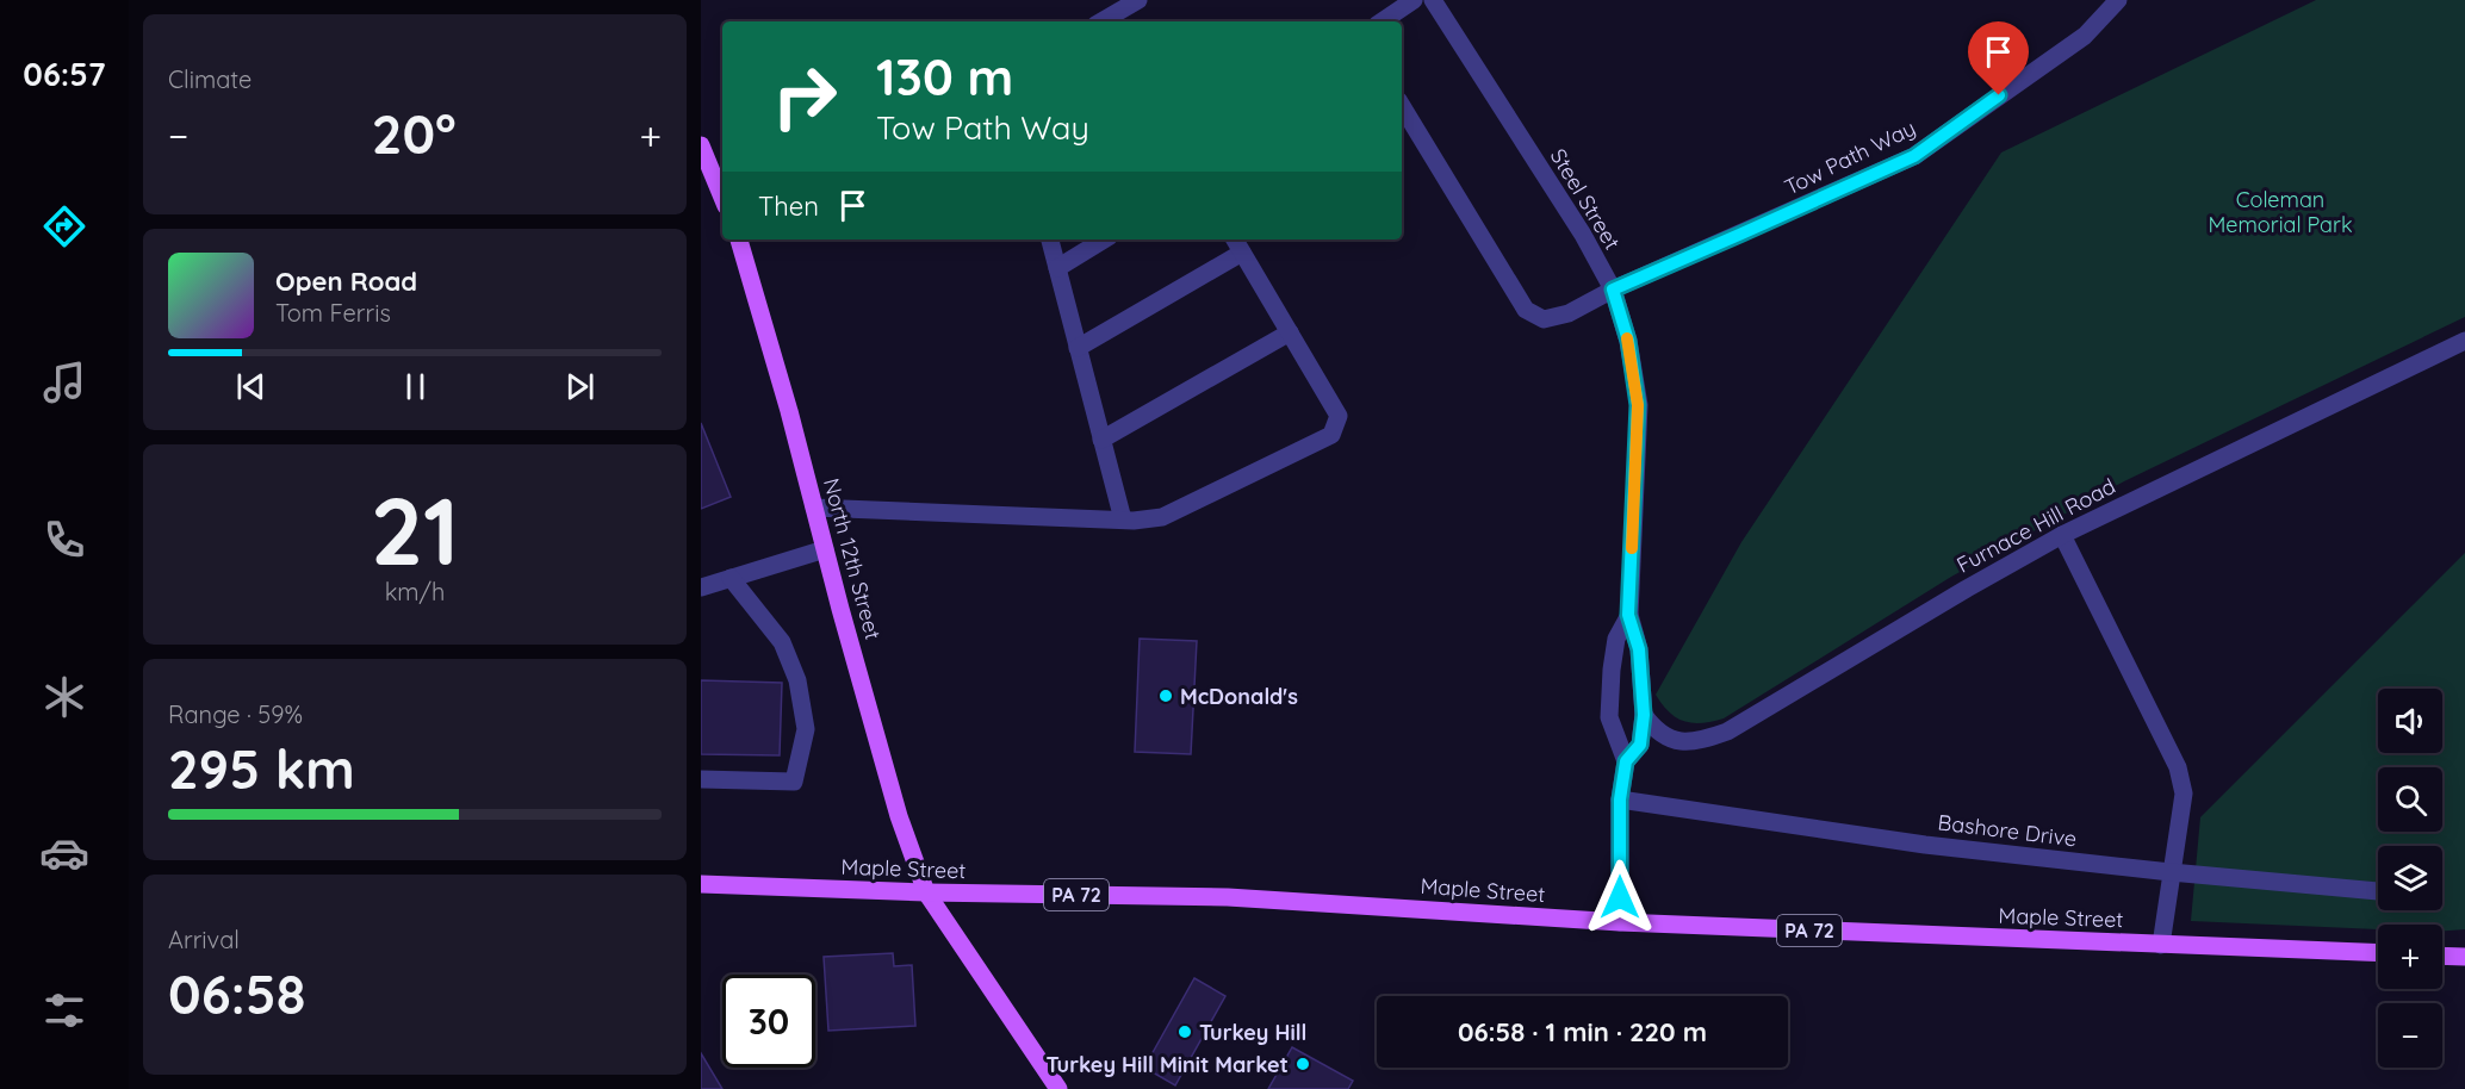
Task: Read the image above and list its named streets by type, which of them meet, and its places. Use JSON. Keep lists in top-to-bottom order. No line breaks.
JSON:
{"streets":{"main road":["North 12th Street","Maple Street","PA 72"],"street":["Tow Path Way","Steel Street","Furnace Hill Road","Bashore Drive"]},"crossings":[["Tow Path Way","Steel Street"],["Steel Street","Furnace Hill Road"],["Steel Street","Bashore Drive"],["Steel Street","Maple Street"],["North 12th Street","Maple Street"]],"parks":["Coleman Memorial Park"],"places":["McDonald's","Turkey Hill","Turkey Hill Minit Market"],"page":{"tabs":"06:57","tile":["Climate",["21","km/h"],["Range · 59%","295 km"],["Arrival","06:58"]],"turn":["130 m","Tow Path Way"],"heat":["−","20°","+"],"then":"Then","song":["Open Road","Tom Ferris"],"map_buttons":["+","−"],"limit":"30","trip":"06:58 · 1 min · 220 m"}}
